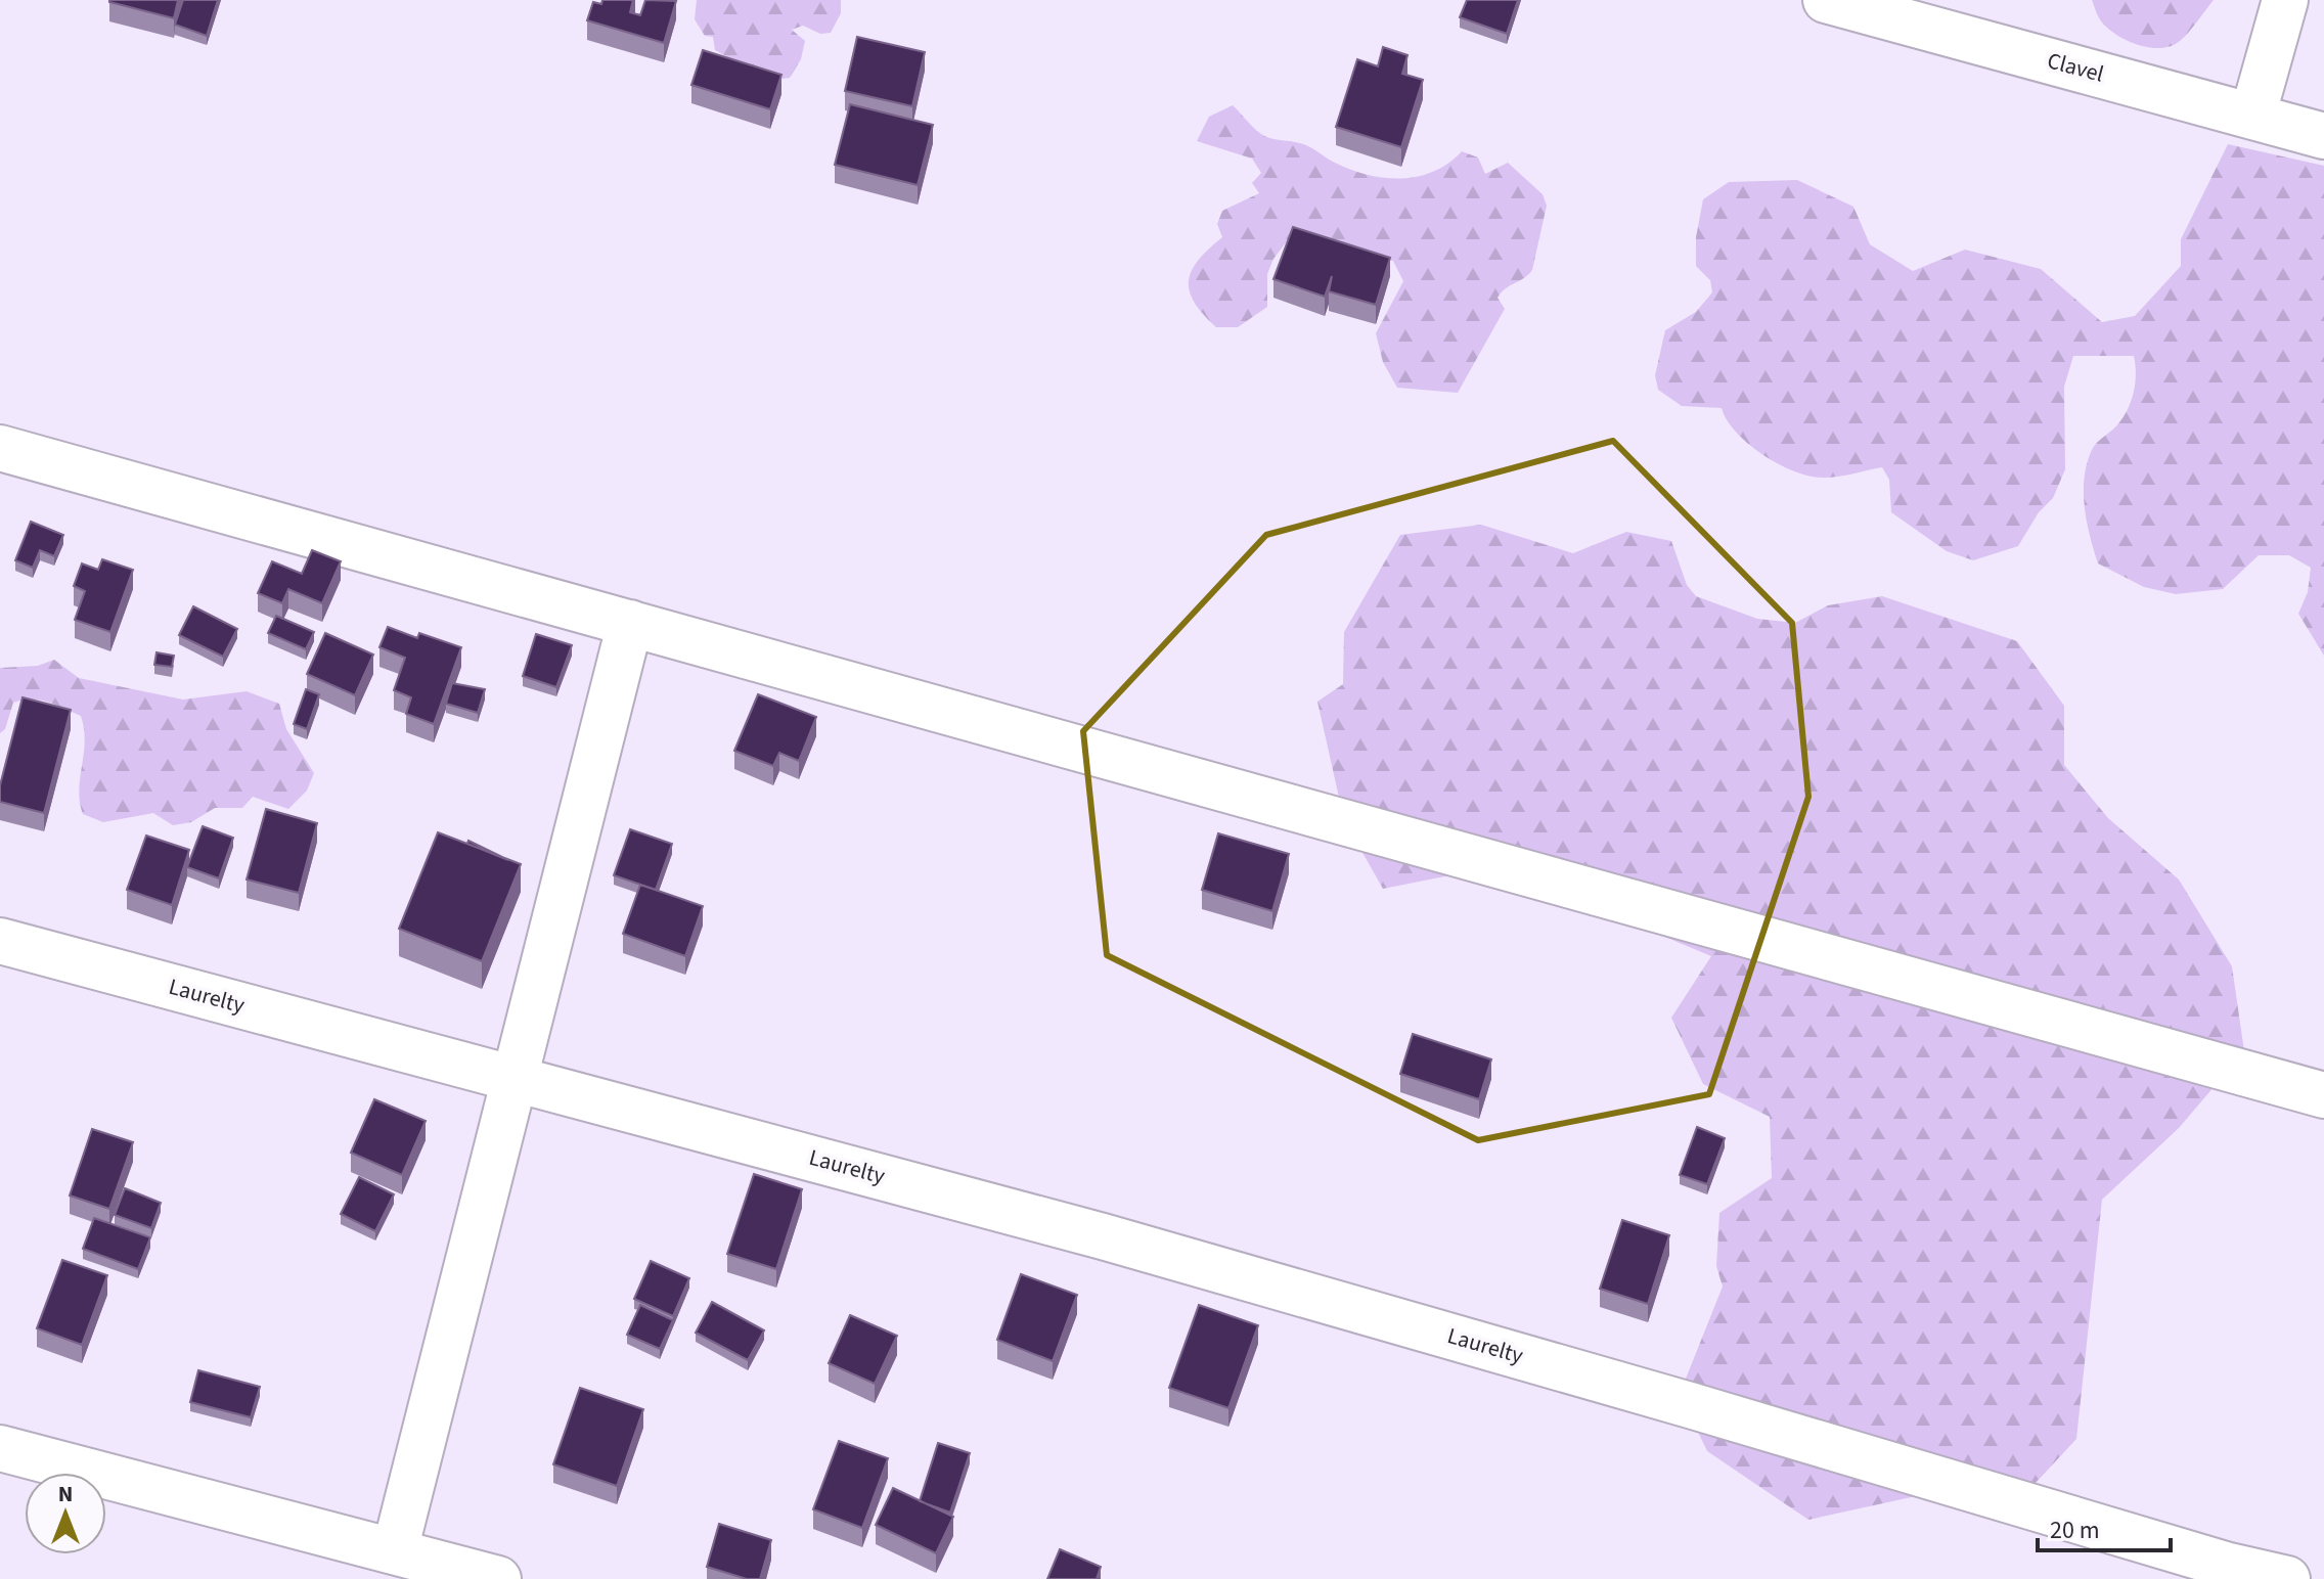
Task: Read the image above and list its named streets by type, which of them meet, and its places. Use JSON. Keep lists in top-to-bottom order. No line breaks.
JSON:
{"streets":{"street":["Clavel","Laurelty"]},"scale_bar":"20 m","north":"top"}
